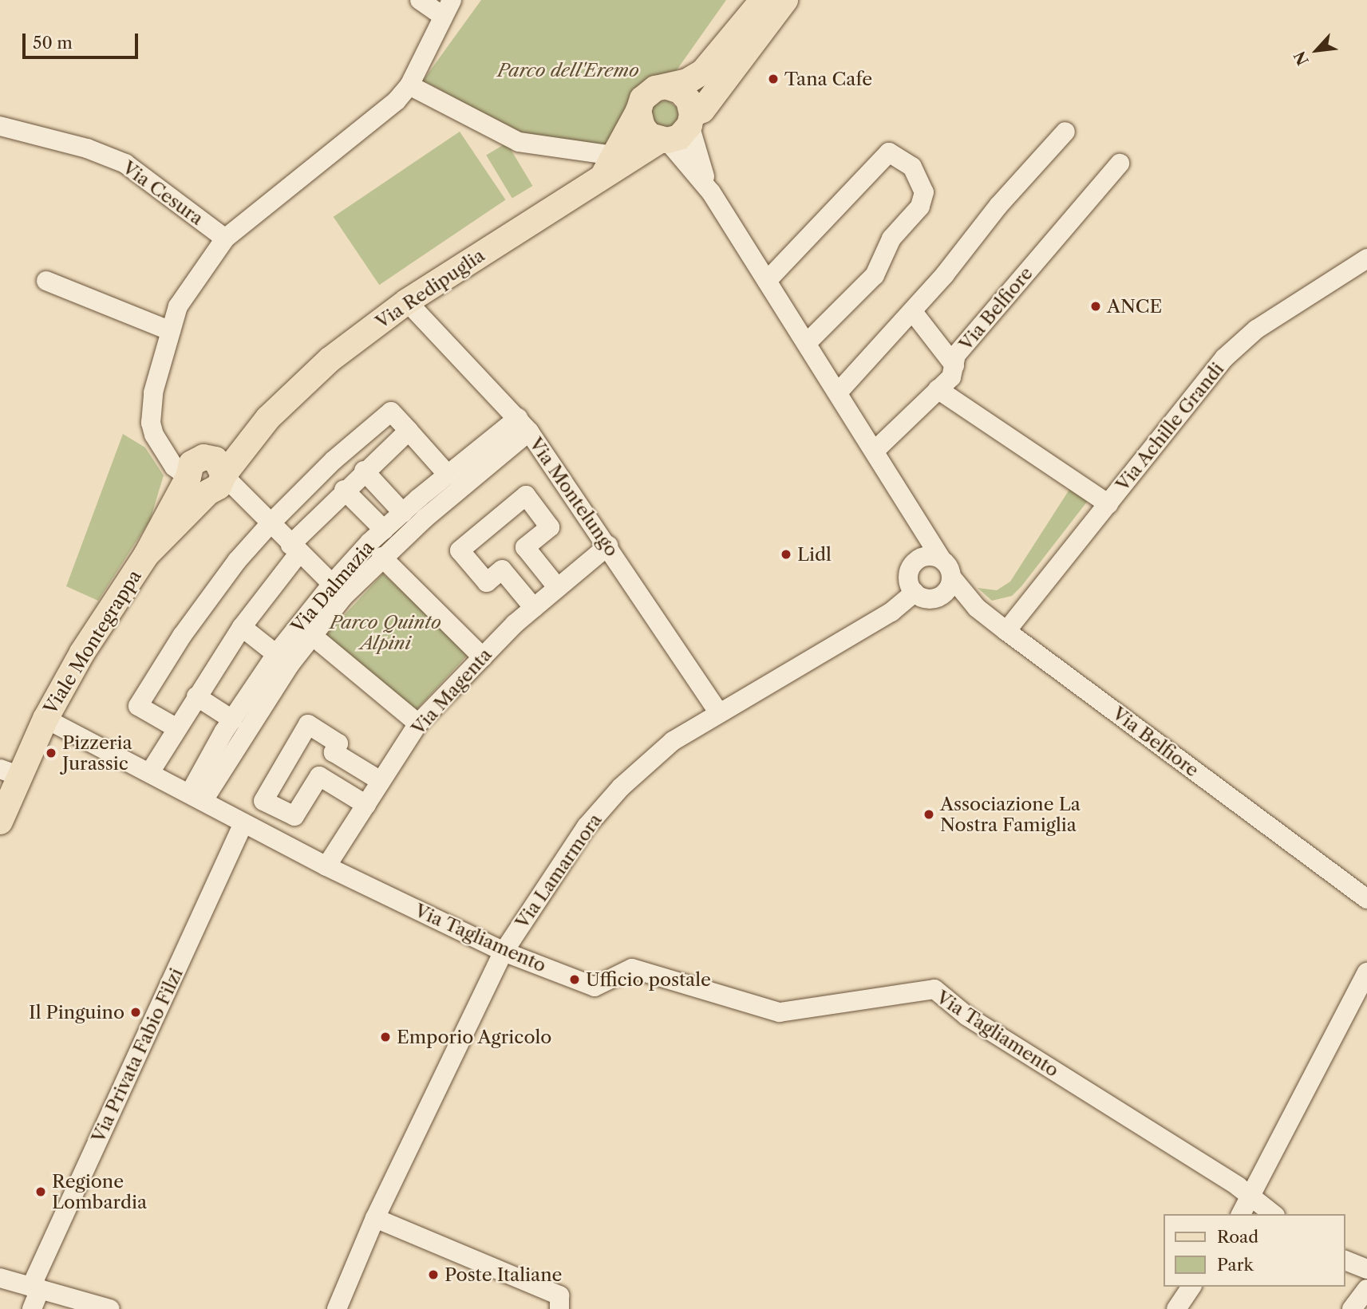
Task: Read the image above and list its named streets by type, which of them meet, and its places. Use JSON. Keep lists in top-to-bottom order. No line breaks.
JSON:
{"streets":{"main road":["Via Redipuglia","Viale Montegrappa"],"street":["Via Cesura","Via Belfiore","Via Achille Grandi","Via Montelungo","Via Dalmazia","Via Magenta","Via Lamarmora","Via Tagliamento","Via Privata Fabio Filzi"]},"crossings":[["Via Redipuglia","Via Montelungo"],["Via Redipuglia","Viale Montegrappa"],["Via Belfiore","Via Achille Grandi"],["Via Belfiore","Via Lamarmora"],["Via Montelungo","Via Dalmazia"],["Via Montelungo","Via Magenta"],["Via Montelungo","Via Lamarmora"],["Via Dalmazia","Via Tagliamento"],["Viale Montegrappa","Via Tagliamento"],["Via Magenta","Via Tagliamento"],["Via Lamarmora","Via Tagliamento"],["Via Tagliamento","Via Privata Fabio Filzi"]],"parks":["Parco dell'Eremo","Parco Quinto Alpini"],"places":["Tana Cafe","ANCE","Lidl","Pizzeria Jurassic","Associazione La Nostra Famiglia","Ufficio postale","Il Pinguino","Emporio Agricolo","Regione Lombardia","Poste Italiane"],"legend":["Road","Park"],"scale_bar":"50 m","north":"bottom left"}
